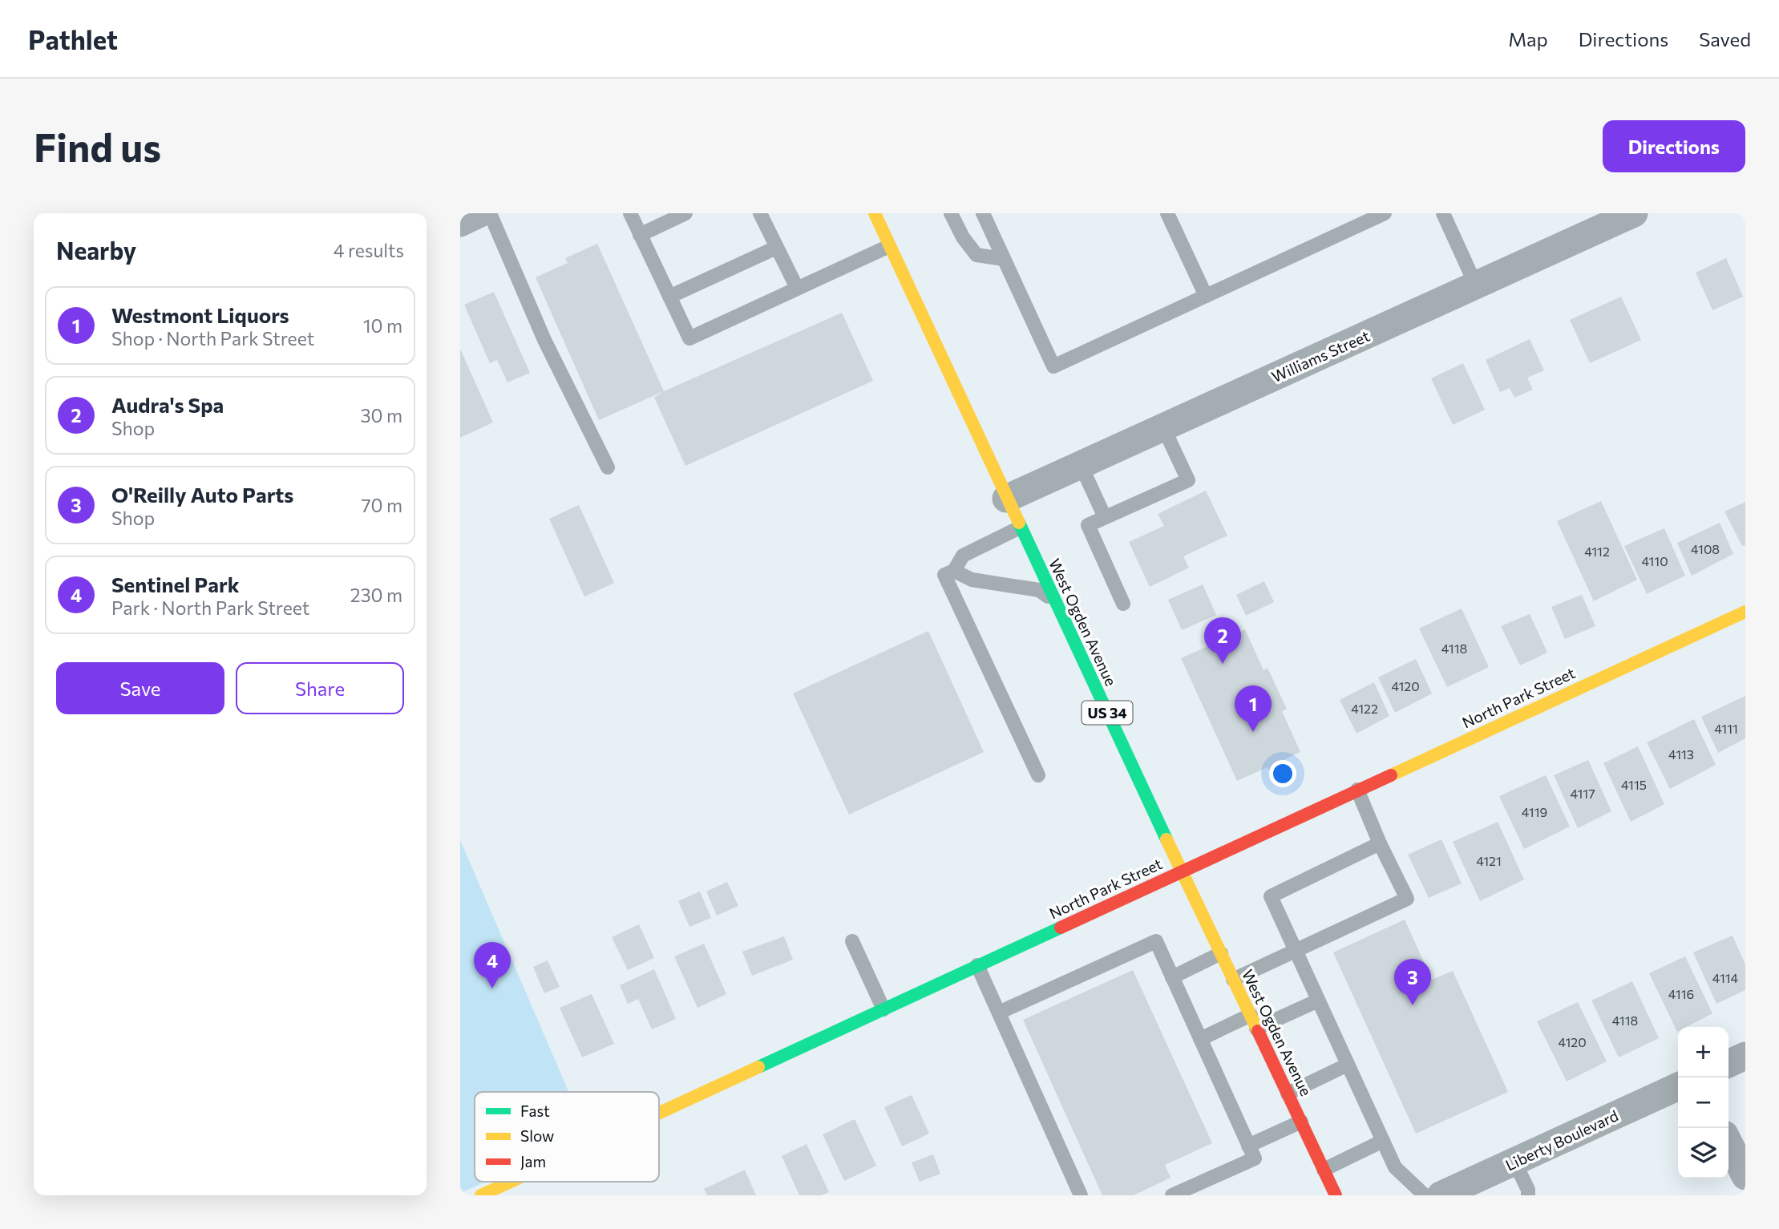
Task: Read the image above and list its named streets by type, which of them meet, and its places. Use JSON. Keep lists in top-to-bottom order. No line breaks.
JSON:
{"streets":{"street":["Williams Street","West Ogden Avenue","North Park Street","US 34","Liberty Boulevard"]},"crossings":[["Williams Street","West Ogden Avenue"],["West Ogden Avenue","North Park Street"]],"house_numbers":["4108","4112","4110","4118","4120","4122","4111","4113","4115","4117","4119","4121","4114","4116","4118","4120"],"legend":["Fast","Slow","Jam"],"page":{"header":"Pathlet","nav":["Map","Directions","Saved"],"buttons":["Directions",["Save","Share"]],"title":"Find us","heading":["Nearby","4 results"],"list":[{"mark":"1","name":"Westmont Liquors","note":"Shop · North Park Street","value":"10 m"},{"mark":"2","name":"Audra's Spa","note":"Shop","value":"30 m"},{"mark":"3","name":"O'Reilly Auto Parts","note":"Shop","value":"70 m"},{"mark":"4","name":"Sentinel Park","note":"Park · North Park Street","value":"230 m"}],"pins":["2","1","4","3"],"map_buttons":["+","−"]}}
